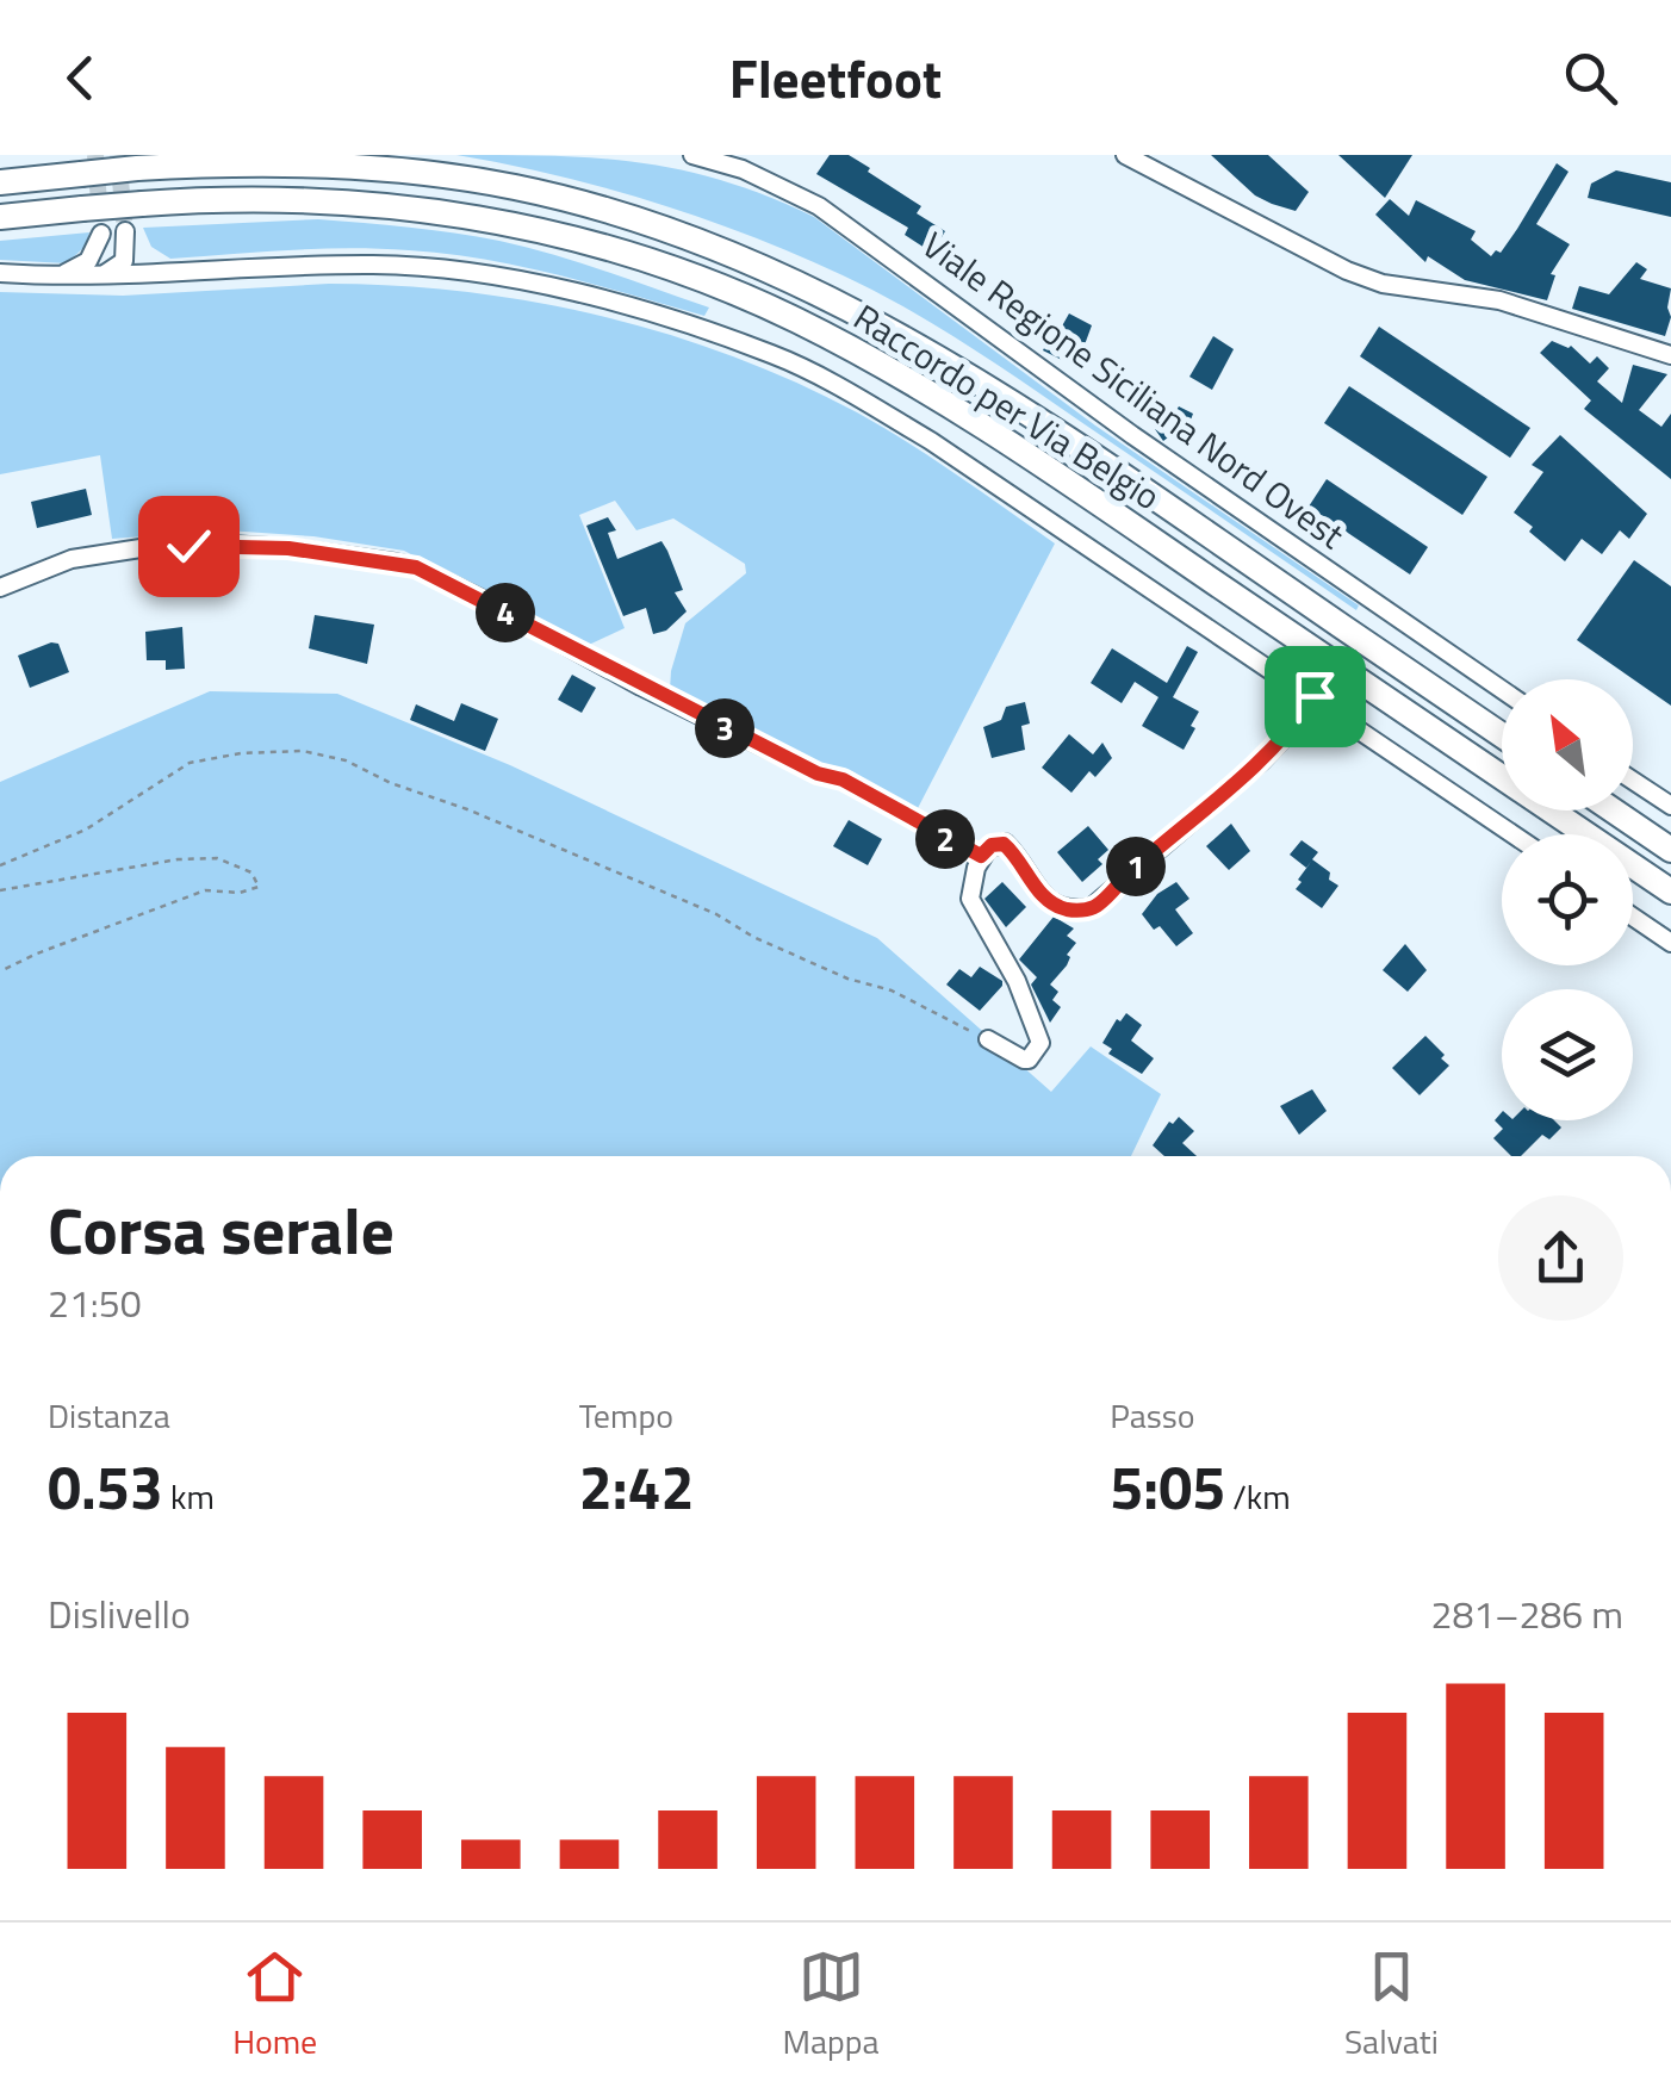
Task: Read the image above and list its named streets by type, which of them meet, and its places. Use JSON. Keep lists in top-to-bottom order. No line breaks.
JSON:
{"streets":{"highway":["Raccordo per Via Belgio"],"street":["Viale Regione Siciliana Nord Ovest"]},"north":"top left","page":{"header":"Fleetfoot","pins":["4","3","2","1"],"heading":["Corsa serale","21:50"],"stats":[["Distanza","0.53 km"],["Tempo","2:42"],["Passo","5:05 /km"]],"chart":["Dislivello","281–286 m"],"tabs":["Home","Mappa","Salvati"]}}
